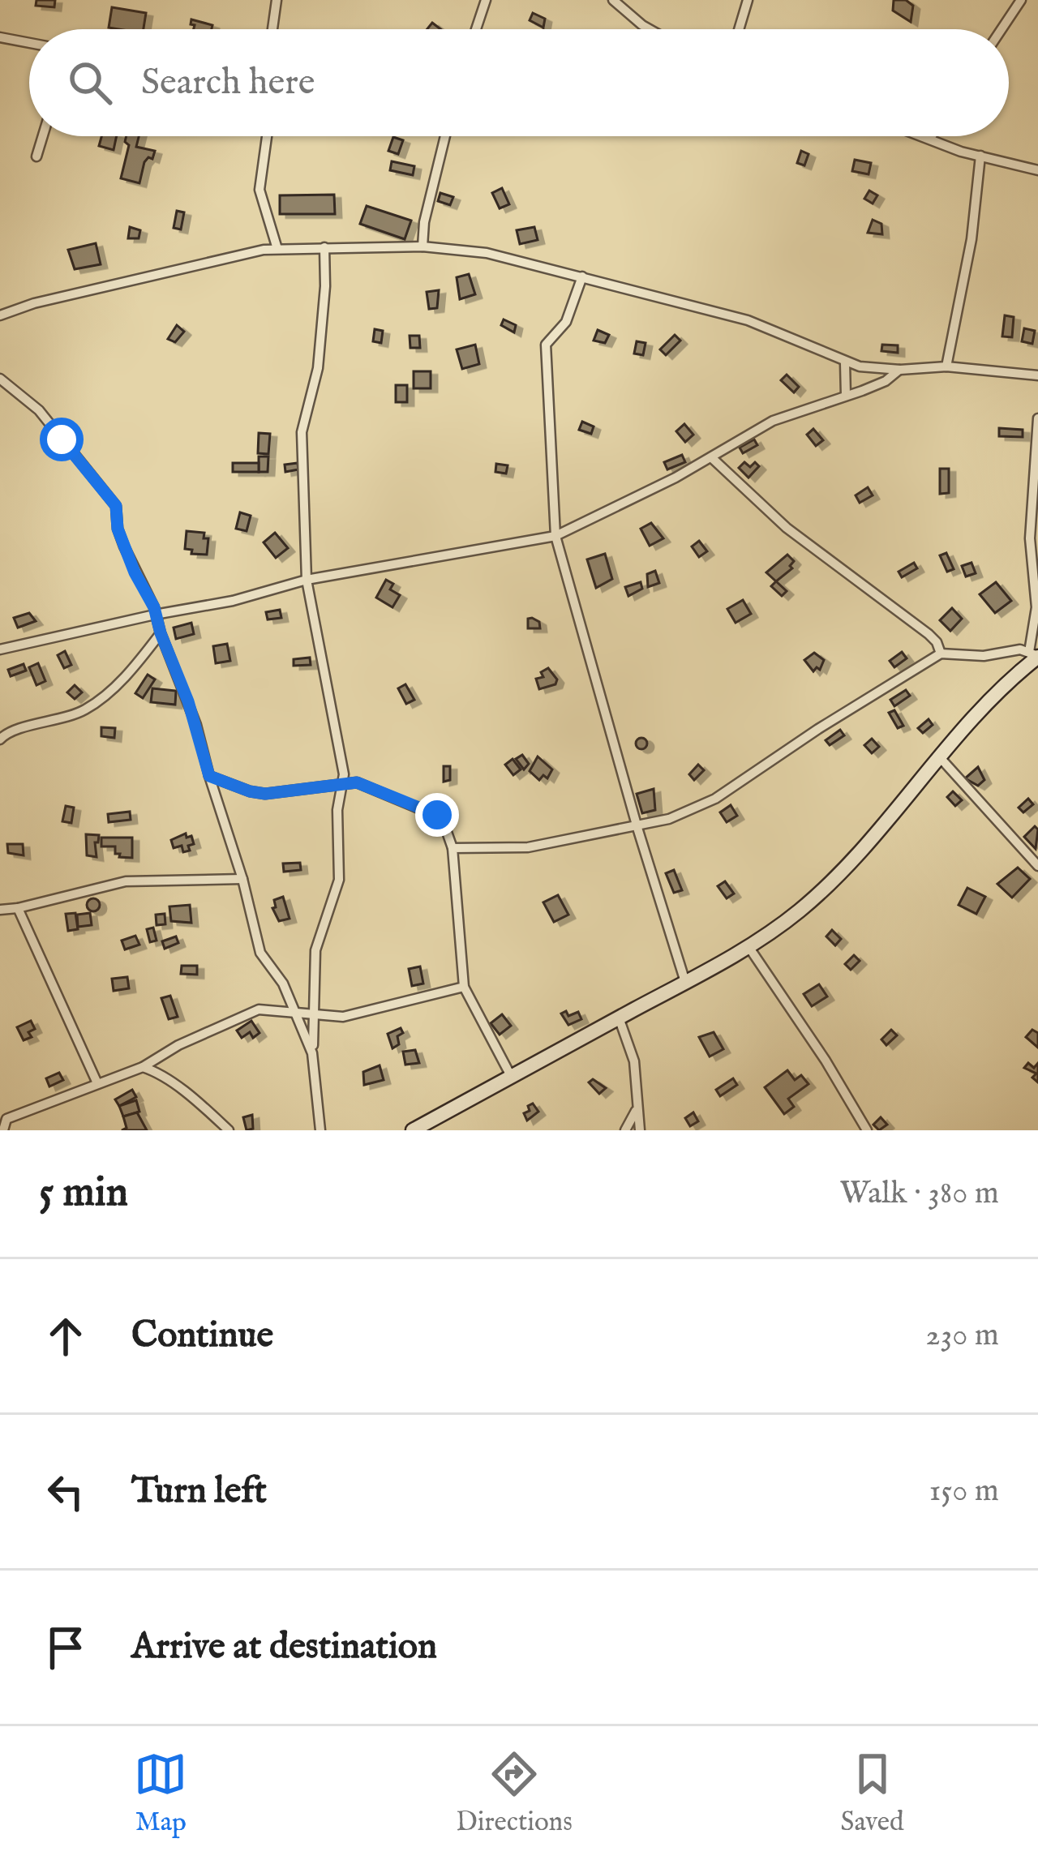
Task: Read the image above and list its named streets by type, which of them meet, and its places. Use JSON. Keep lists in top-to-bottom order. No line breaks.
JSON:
{"page":{"search":"Search here","heading":["5 min","Walk · 380 m"],"list":[["Continue","230 m"],["Turn left","150 m"],"Arrive at destination"],"nav":["Map","Directions","Saved"]}}
